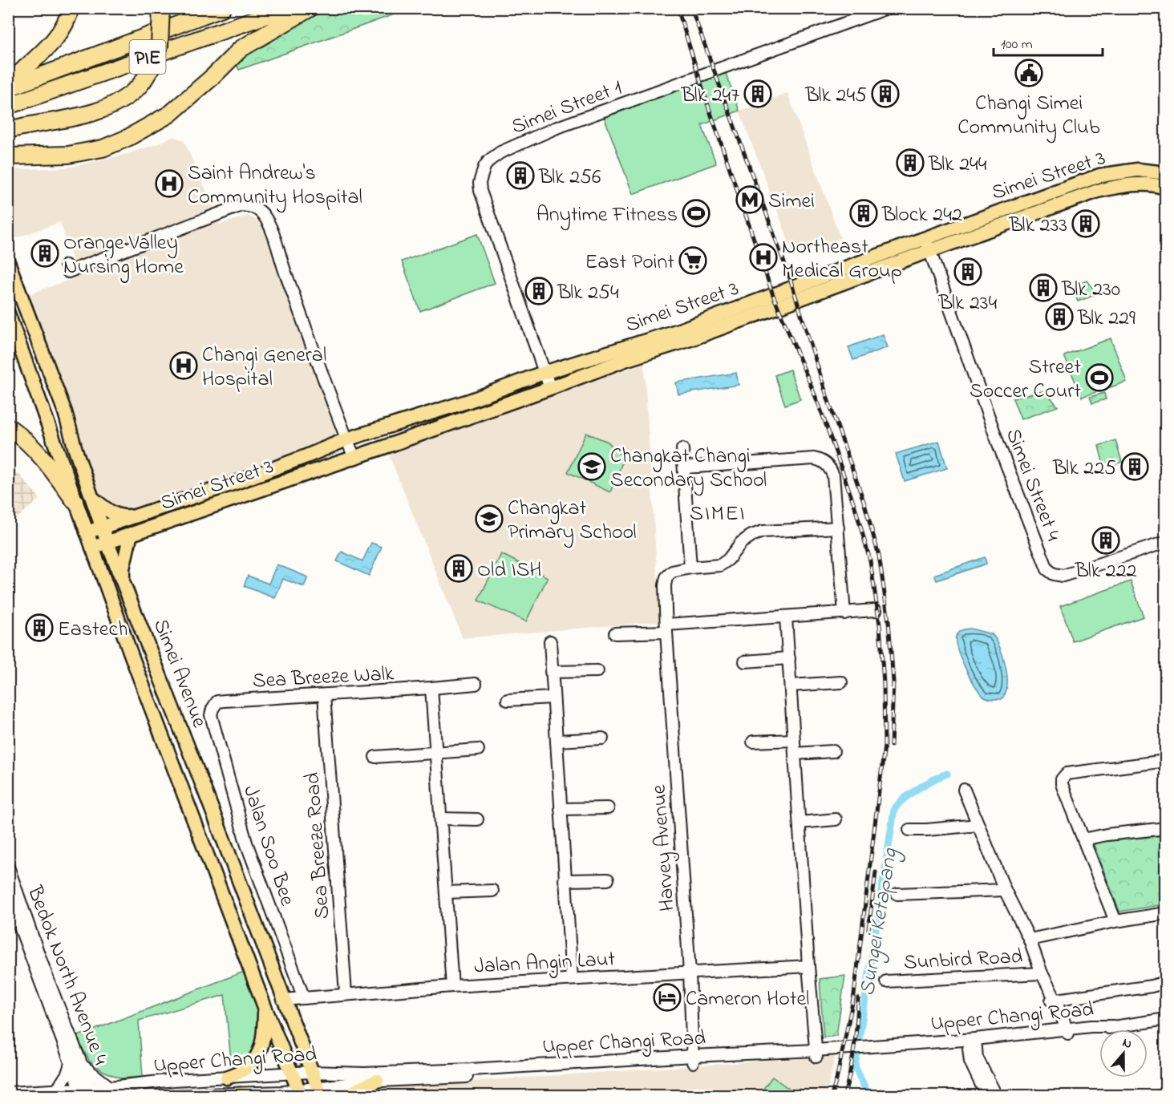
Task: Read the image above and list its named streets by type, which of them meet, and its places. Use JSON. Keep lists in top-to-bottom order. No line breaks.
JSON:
{"streets":{"highway":["PIE"],"main road":["Simei Street 3","Simei Avenue"],"street":["Simei Street 1","Simei Street 4","Sea Breeze Walk","Jalan Soo Bee","Sea Breeze Road","Harvey Avenue","Sunbird Road","Jalan Angin Laut","Bedok North Avenue 4","Upper Changi Road"]},"crossings":[["Simei Street 1","Simei Street 3"],["Simei Street 3","Simei Street 4"],["Simei Street 3","Simei Avenue"],["Simei Avenue","Jalan Angin Laut"],["Simei Avenue","Upper Changi Road"],["Sea Breeze Walk","Jalan Soo Bee"],["Sea Breeze Walk","Sea Breeze Road"],["Jalan Soo Bee","Jalan Angin Laut"],["Sea Breeze Road","Jalan Angin Laut"],["Harvey Avenue","Jalan Angin Laut"],["Harvey Avenue","Upper Changi Road"],["Sunbird Road","Upper Changi Road"],["Bedok North Avenue 4","Upper Changi Road"]],"districts":["SIMEI"],"water":["Sungei Ketapang"],"places":{"public building":["Changi Simei Community Club"],"building":["Blk 247","Blk 245","Blk 244","Blk 256","Block 242","Blk 233","Orange Valley Nursing Home","Blk 234","Blk 230","Blk 254","Blk 229","Blk 225","Blk 222","Old ISH","Eastech"],"hospital":["Saint Andrew's Community Hospital","Northeast Medical Group","Changi General Hospital"],"metro station":["Simei"],"sports":["Anytime Fitness","Street Soccer Court"],"supermarket":["East Point"],"school or university":["Changkat Changi Secondary School","Changkat Primary School"],"hotel":["Cameron Hotel"]},"scale_bar":"100 m","north":"top"}
